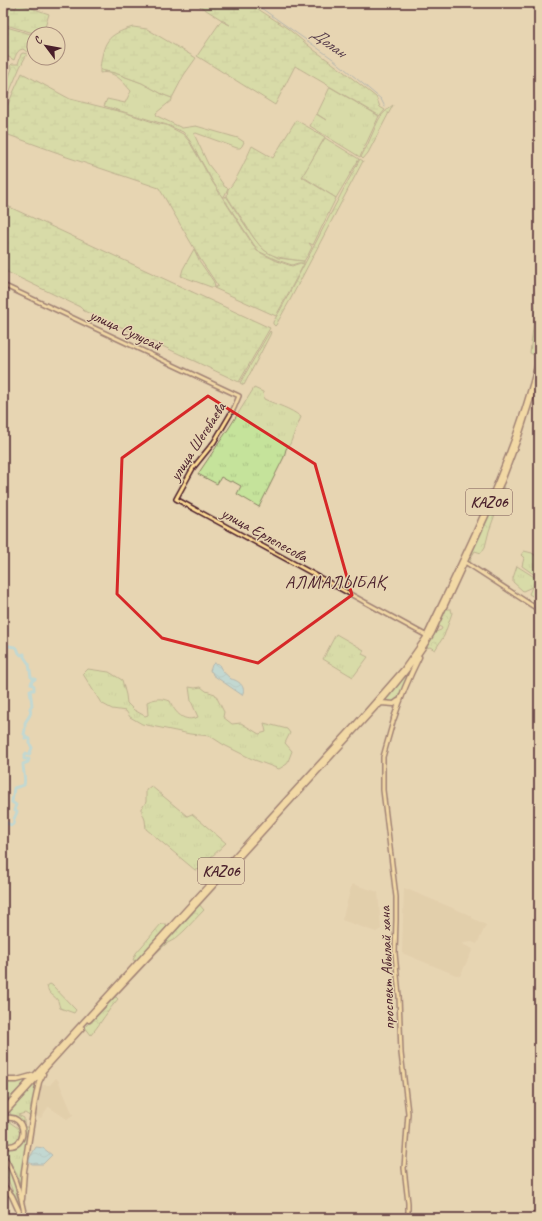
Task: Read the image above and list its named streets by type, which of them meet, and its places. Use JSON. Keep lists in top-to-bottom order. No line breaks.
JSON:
{"streets":{"highway":["KАZ06"],"main road":["улица Сулусай","улица Шегебаева","улица Ерлепесова","проспект Абылай хана"]},"crossings":[["улица Сулусай","улица Шегебаева"],["улица Шегебаева","улица Ерлепесова"],["KАZ06","улица Ерлепесова"]],"districts":["АЛМАЛЫБАҚ"],"water":["Долан"],"north":"top left"}
